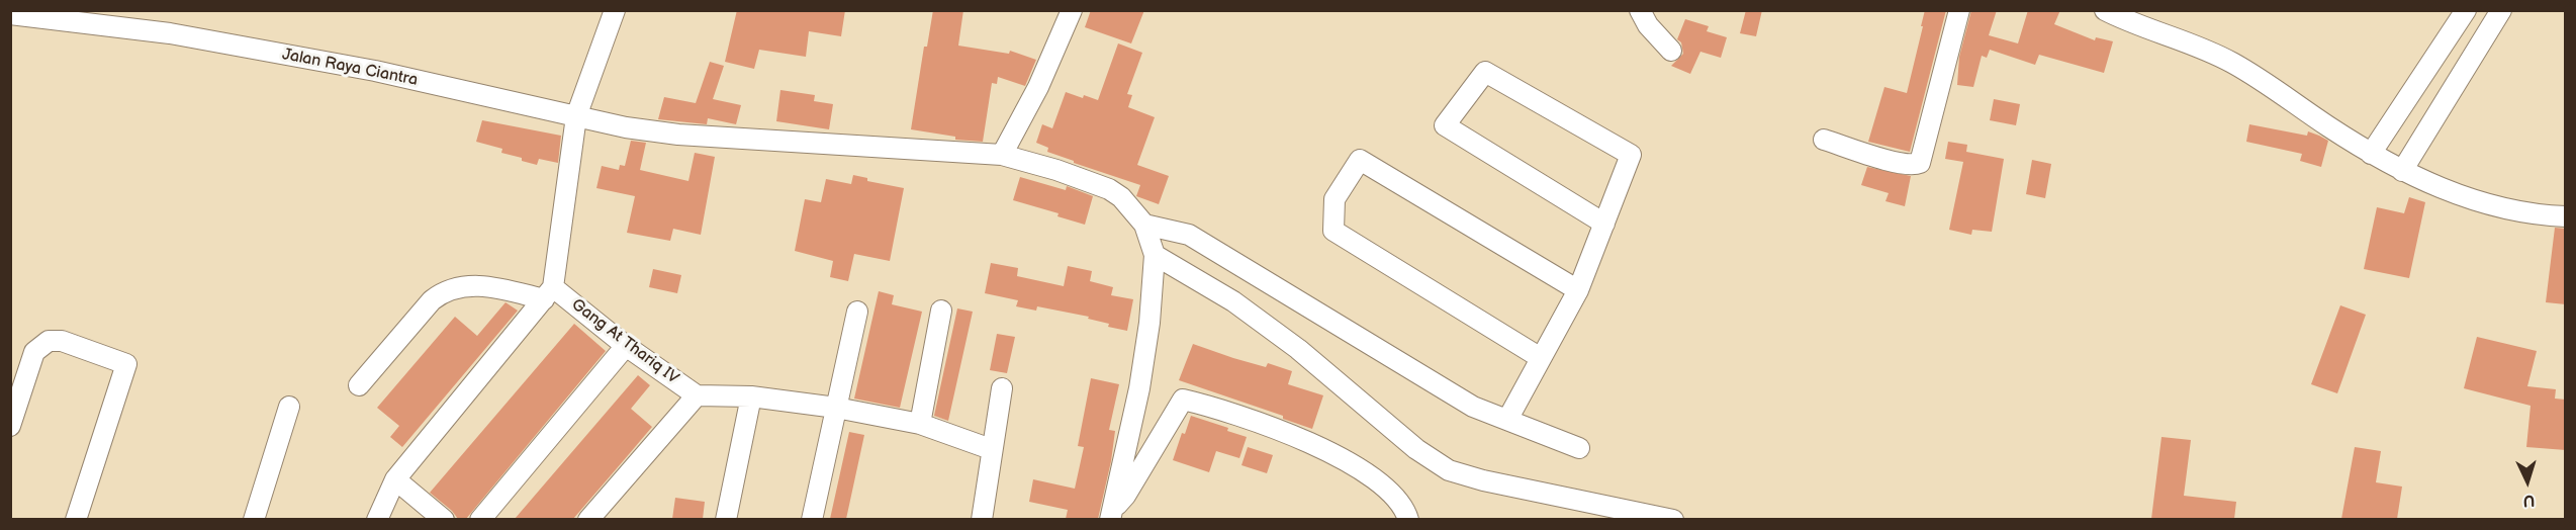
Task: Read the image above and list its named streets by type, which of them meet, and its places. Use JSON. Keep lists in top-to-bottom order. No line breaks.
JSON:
{"streets":{"street":["Jalan Raya Ciantra","Gang At Thariq IV"]},"north":"bottom"}
